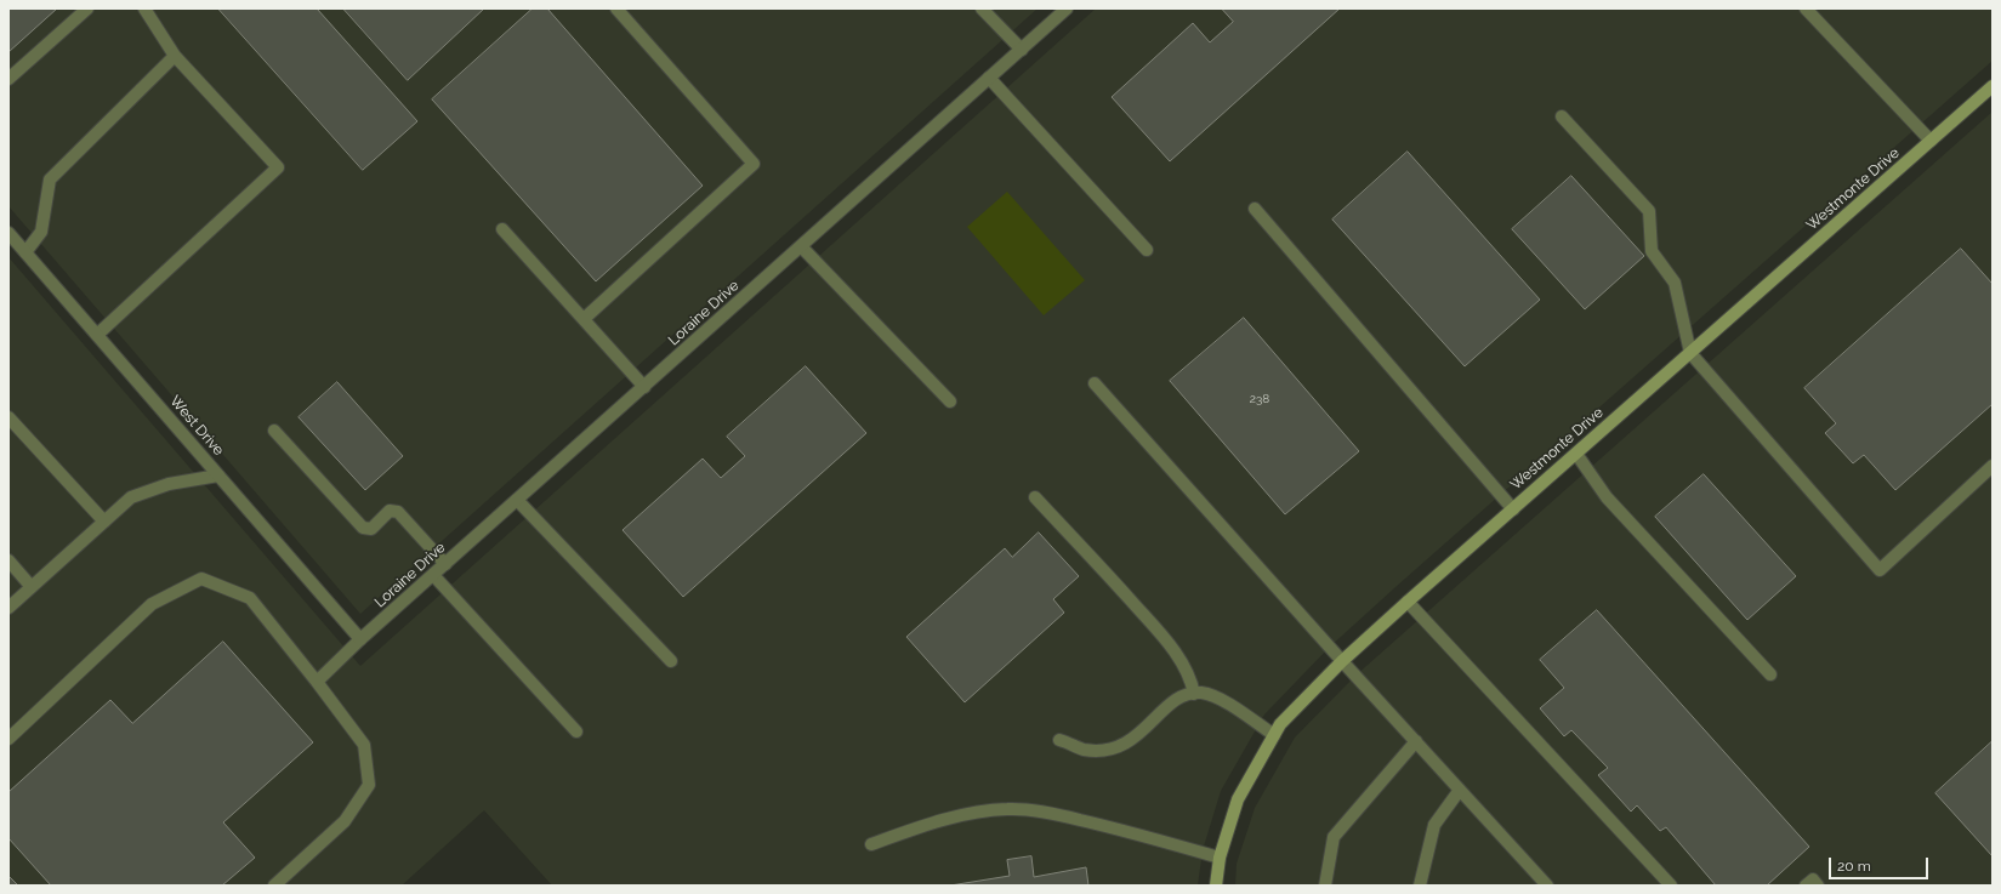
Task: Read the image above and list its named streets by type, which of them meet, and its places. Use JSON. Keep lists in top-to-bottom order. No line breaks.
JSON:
{"streets":{"street":["Westmonte Drive","Loraine Drive","West Drive"]},"crossings":[["Loraine Drive","West Drive"]],"house_numbers":["238"],"scale_bar":"20 m"}
